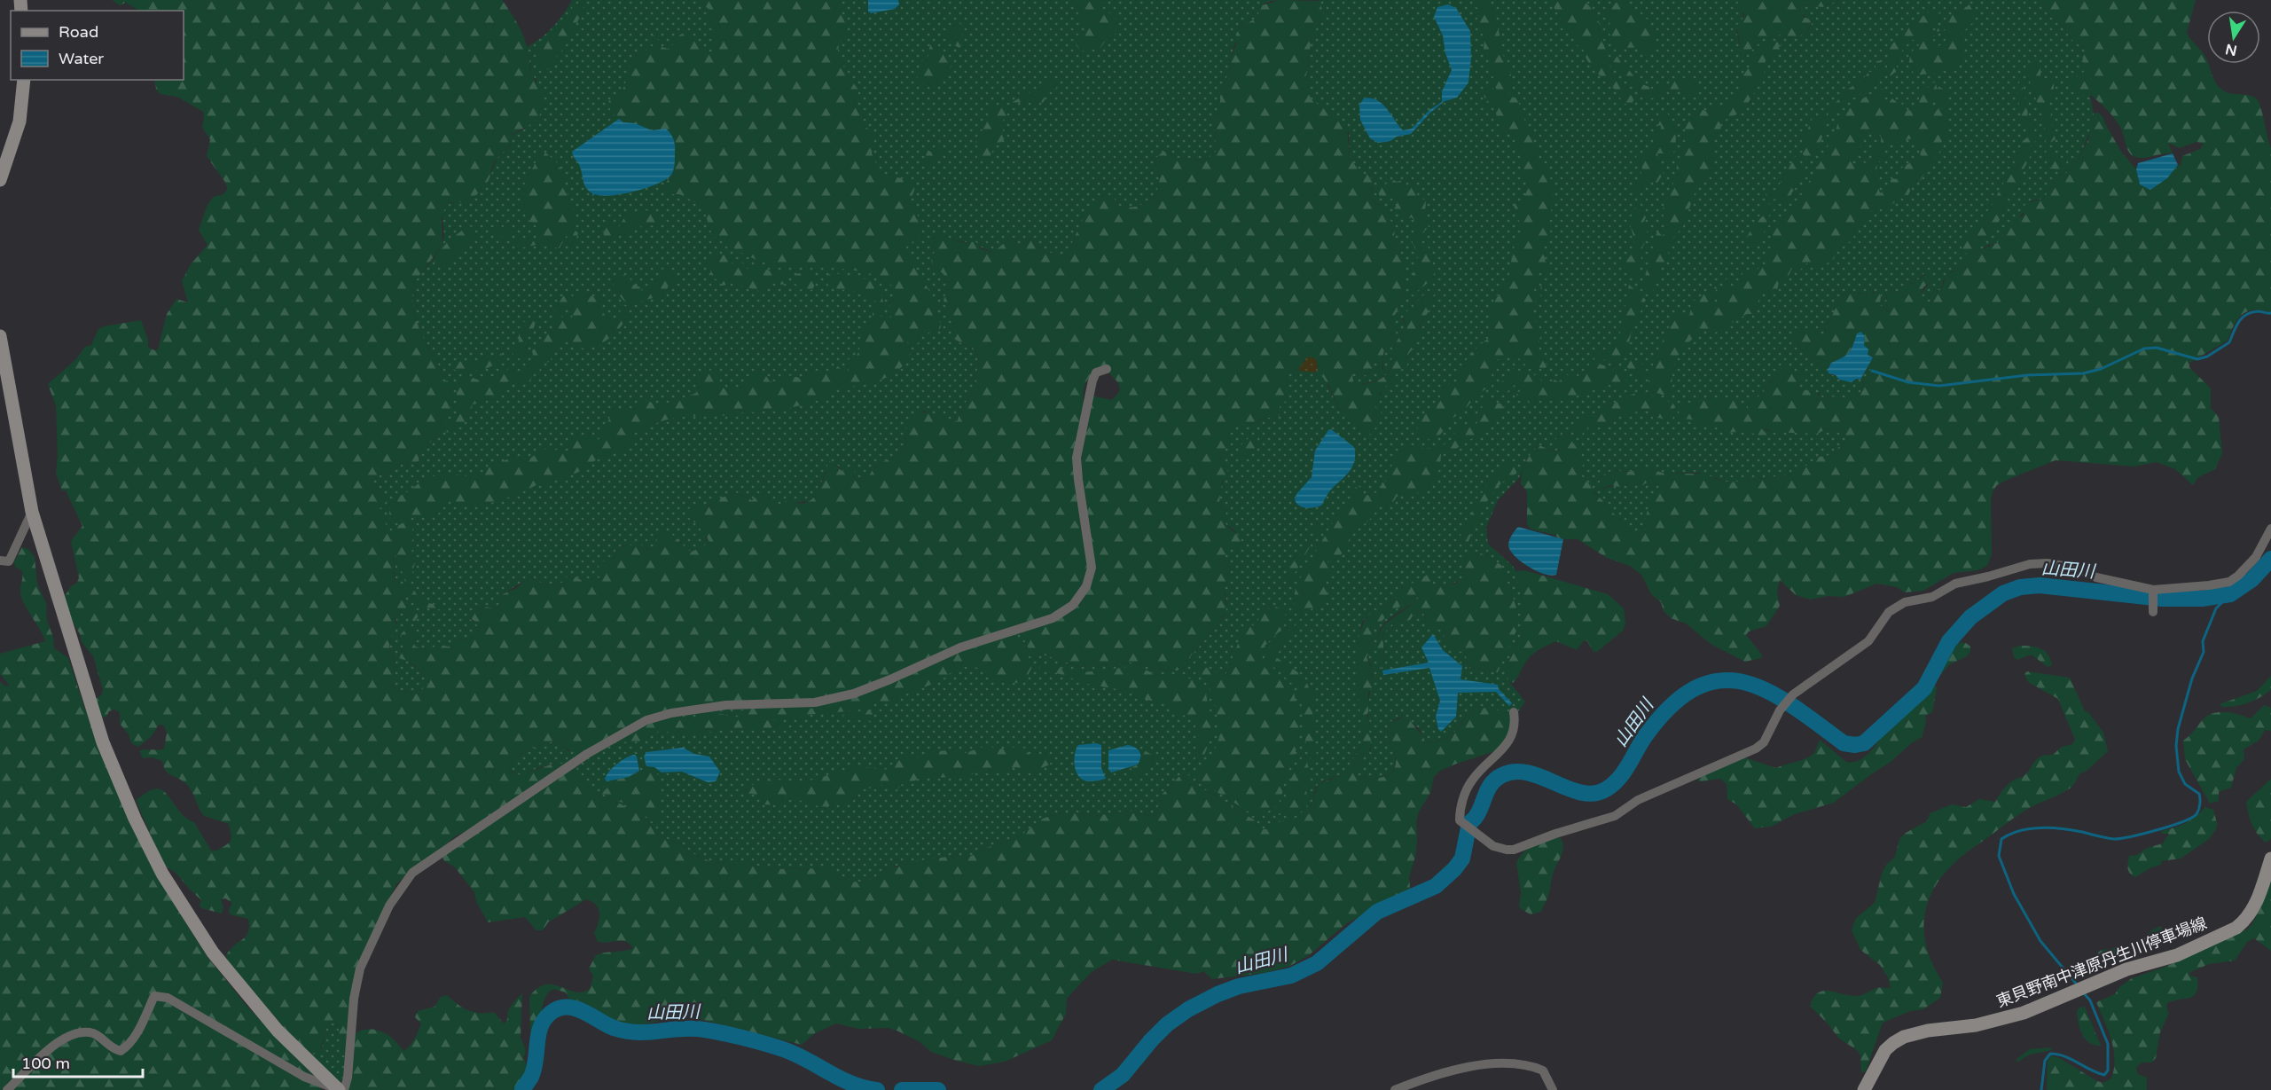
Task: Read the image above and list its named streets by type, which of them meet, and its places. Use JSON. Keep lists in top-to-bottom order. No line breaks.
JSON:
{"streets":{"main road":["東貝野南中津原丹生川停車場線"]},"water":["山田川"],"legend":["Road","Water"],"scale_bar":"100 m","north":"bottom"}
